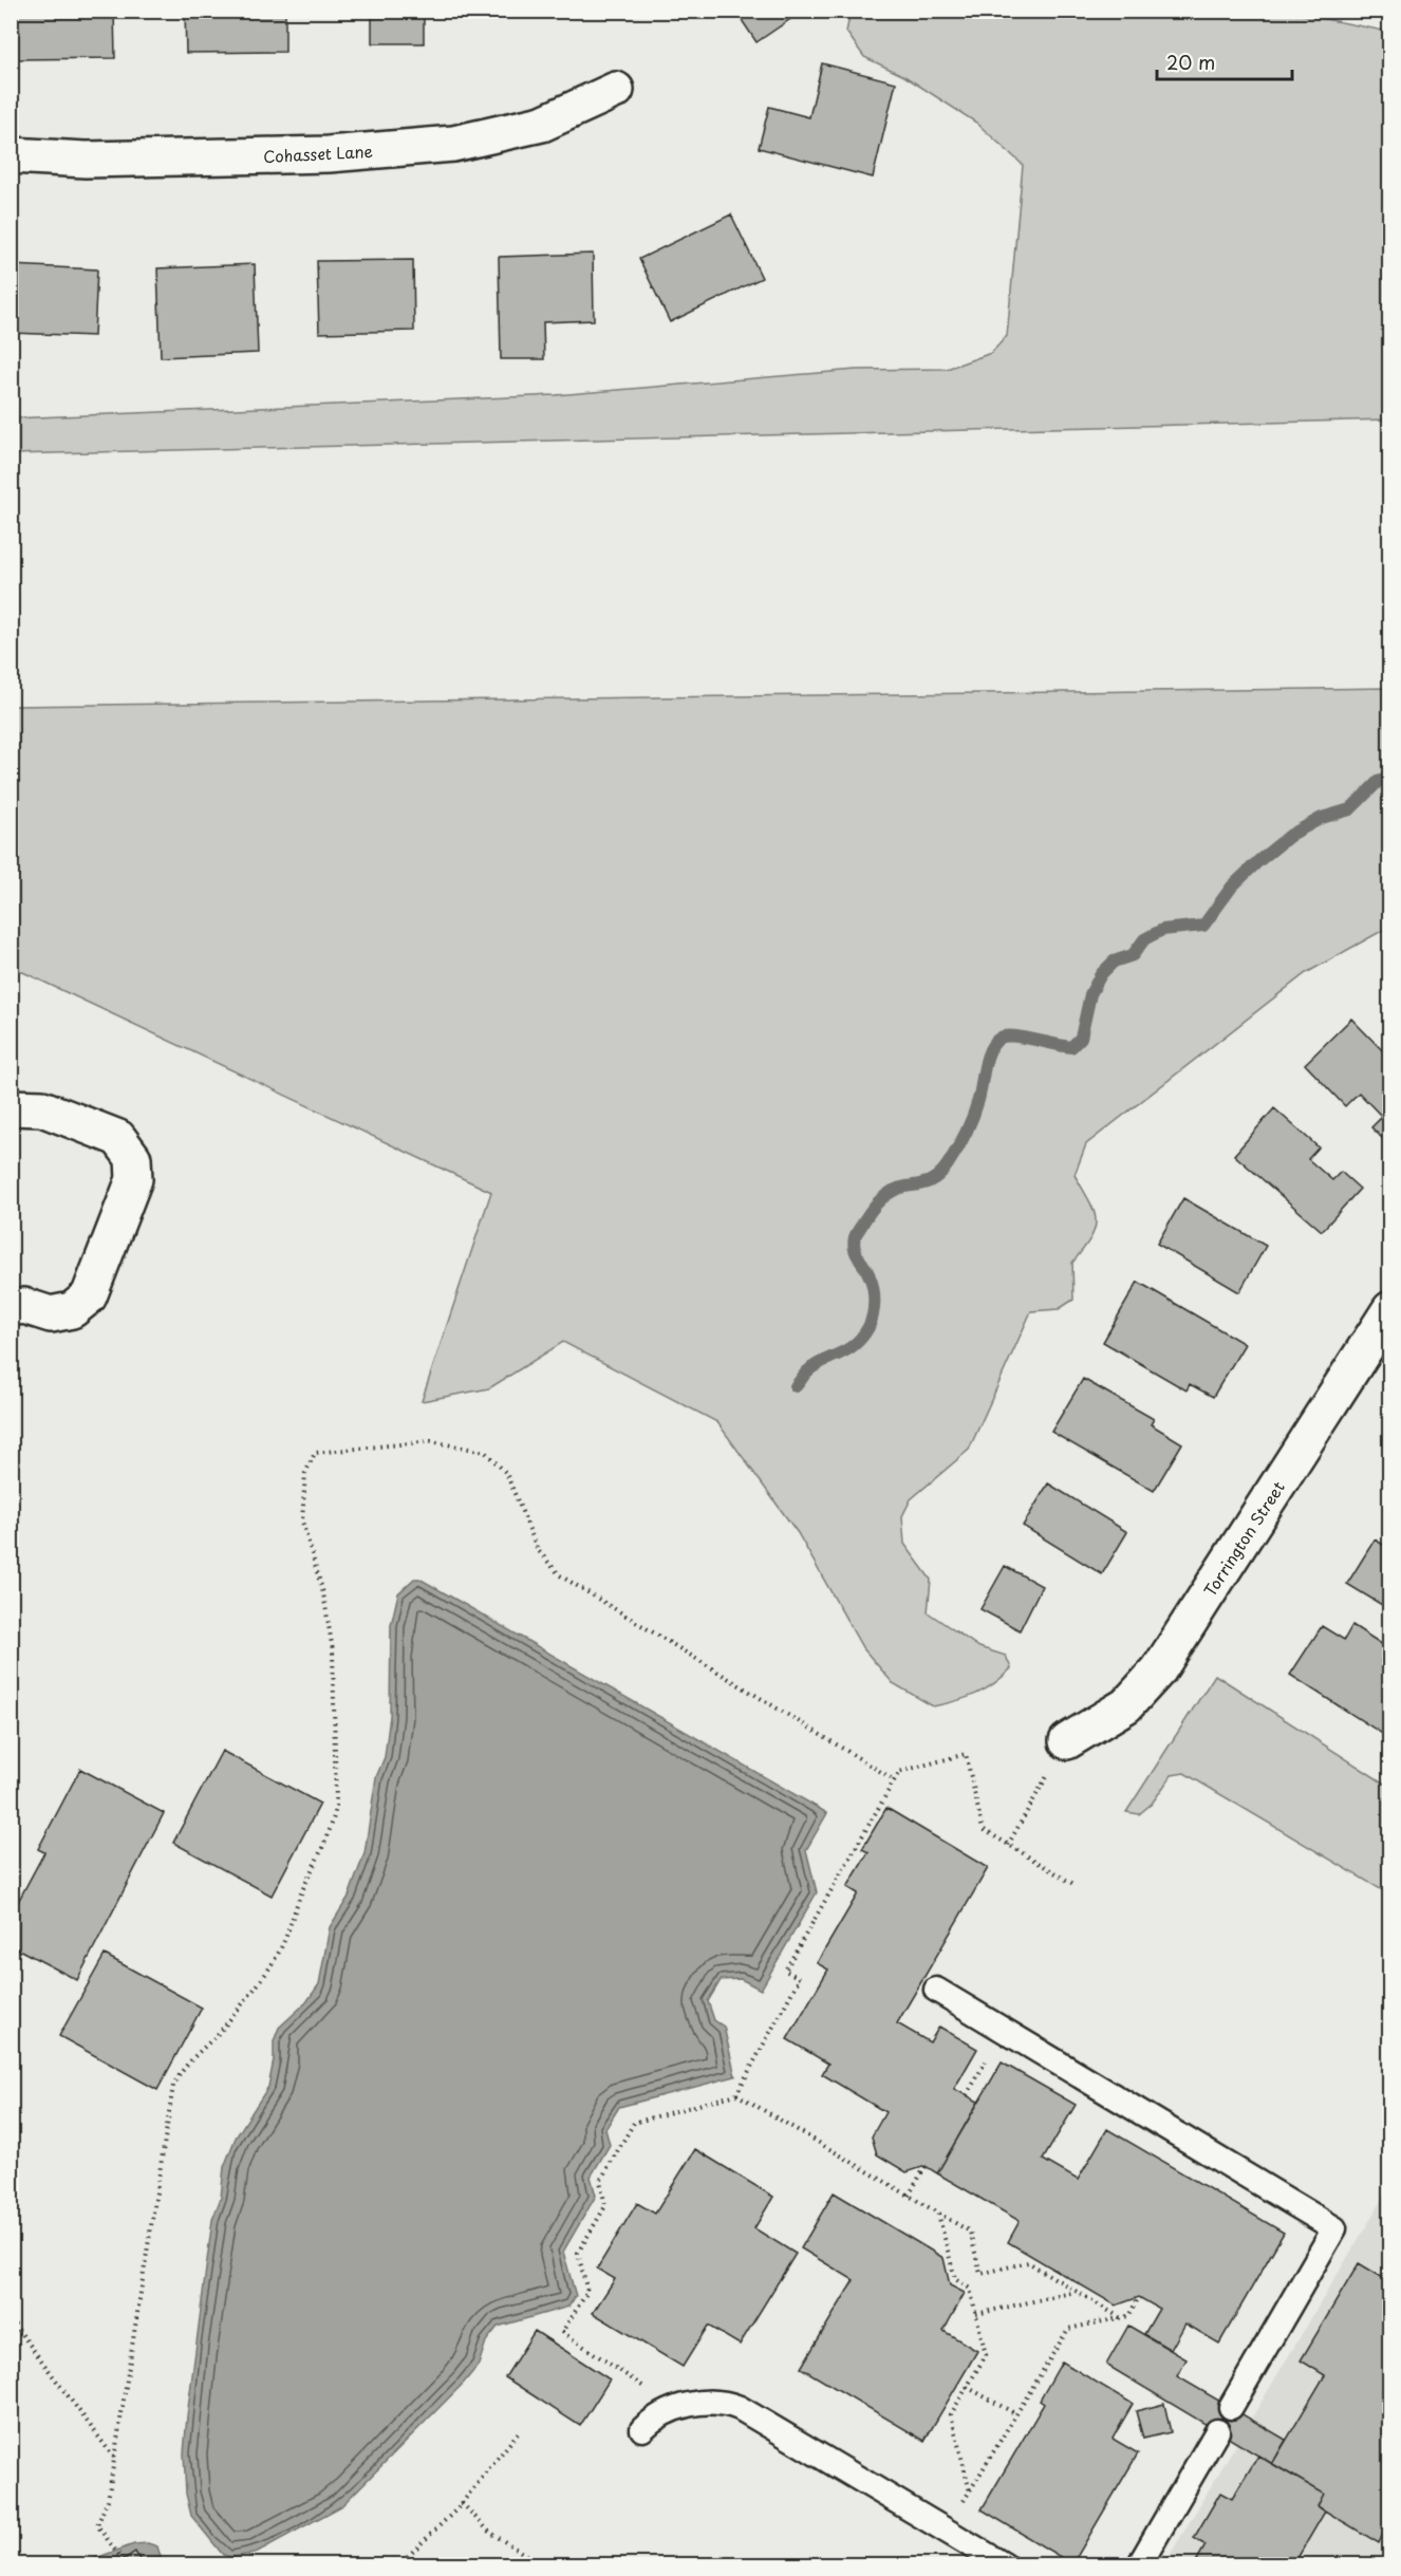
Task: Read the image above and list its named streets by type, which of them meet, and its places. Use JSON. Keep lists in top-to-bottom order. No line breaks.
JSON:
{"streets":{"street":["Cohasset Lane","Torrington Street"]},"scale_bar":"20 m"}
